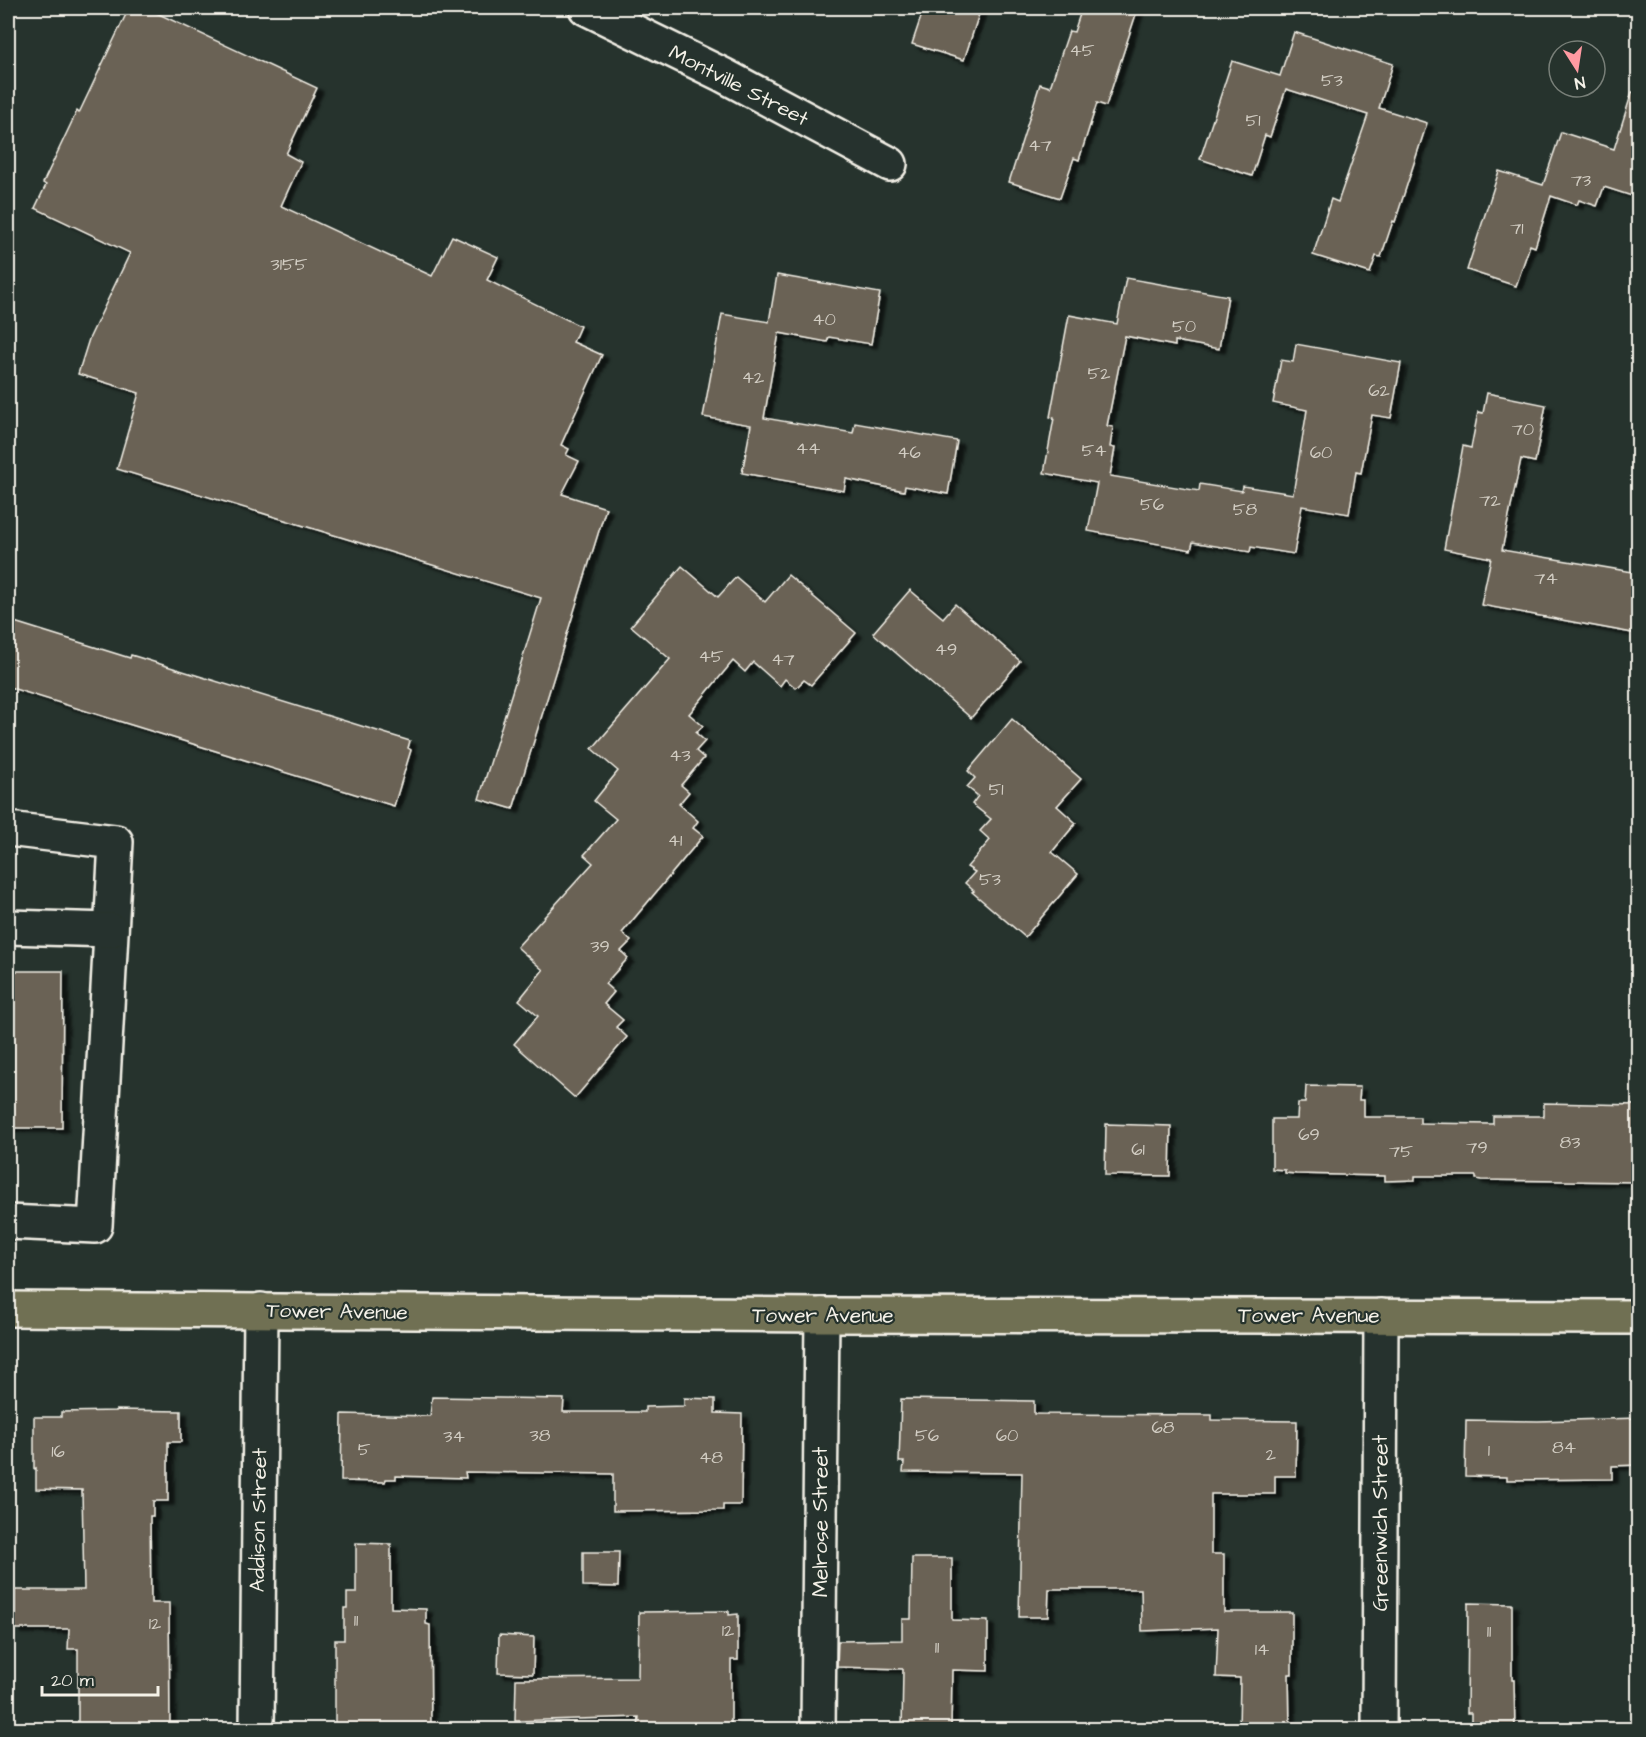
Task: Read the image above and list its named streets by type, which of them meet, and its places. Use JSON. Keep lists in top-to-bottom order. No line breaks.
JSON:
{"streets":{"main road":["Tower Avenue"],"street":["Montville Street","Addison Street","Melrose Street","Greenwich Street"]},"crossings":[["Tower Avenue","Addison Street"],["Tower Avenue","Melrose Street"],["Tower Avenue","Greenwich Street"]],"house_numbers":["45","53","51","47","73","71","3155","40","50","52","42","62","70","44","54","46","60","72","56","58","74","49","45","47","43","51","41","53","39","69","83","79","61","75","68","38","56","60","34","84","5","1","16","2","48","11","12","12","11","11","14"],"scale_bar":"20 m","north":"bottom"}
